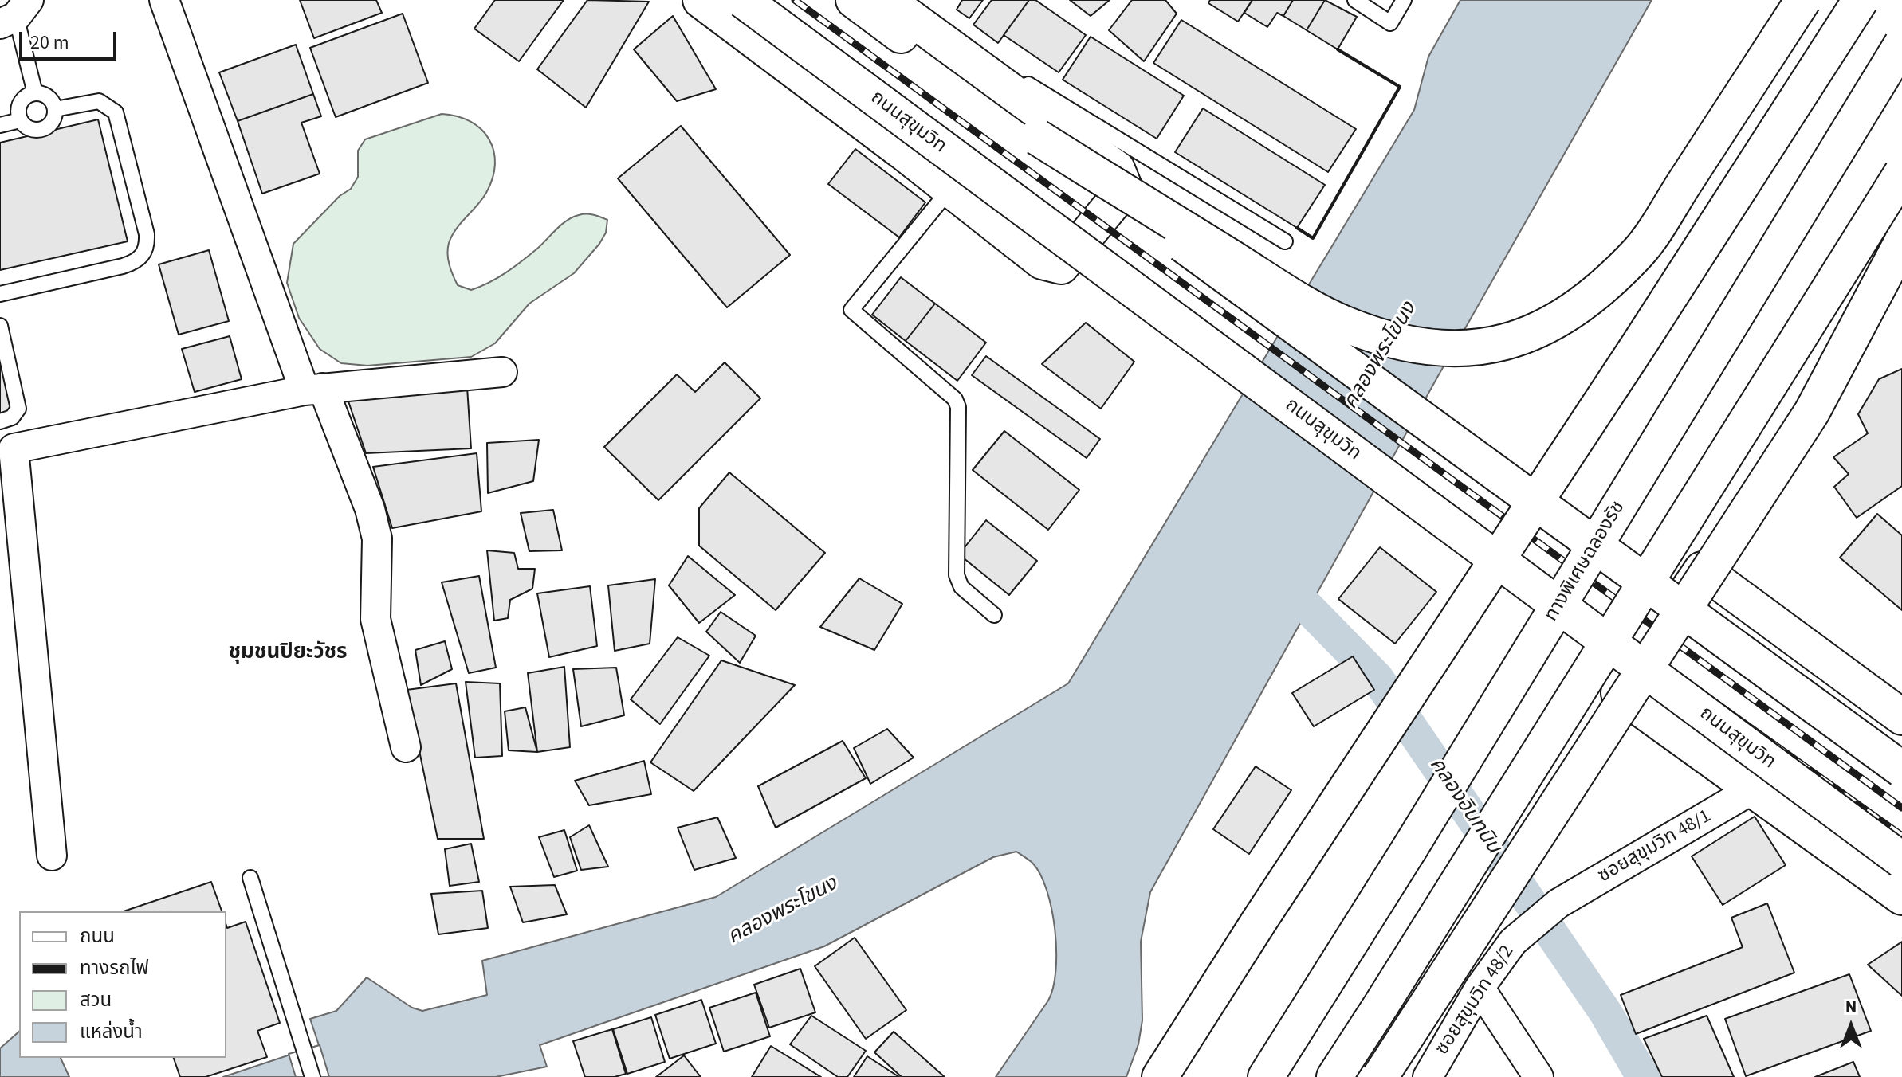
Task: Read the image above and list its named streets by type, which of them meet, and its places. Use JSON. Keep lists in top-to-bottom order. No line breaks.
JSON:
{"streets":{"main road":["ถนนสุขุมวิท","ทางพิเศษฉลองรัช"],"street":["ซอยสุขุมวิท 48/1","ซอยสุขุมวิท 48/2"]},"crossings":[["ซอยสุขุมวิท 48/1","ซอยสุขุมวิท 48/2"]],"districts":["ชุมชนปิยะวัชร"],"water":["คลองพระโขนง","คลองอินทนิน"],"legend":["ถนน","ทางรถไฟ","สวน","แหล่งน้ำ"],"scale_bar":"20 m","north":"top"}
